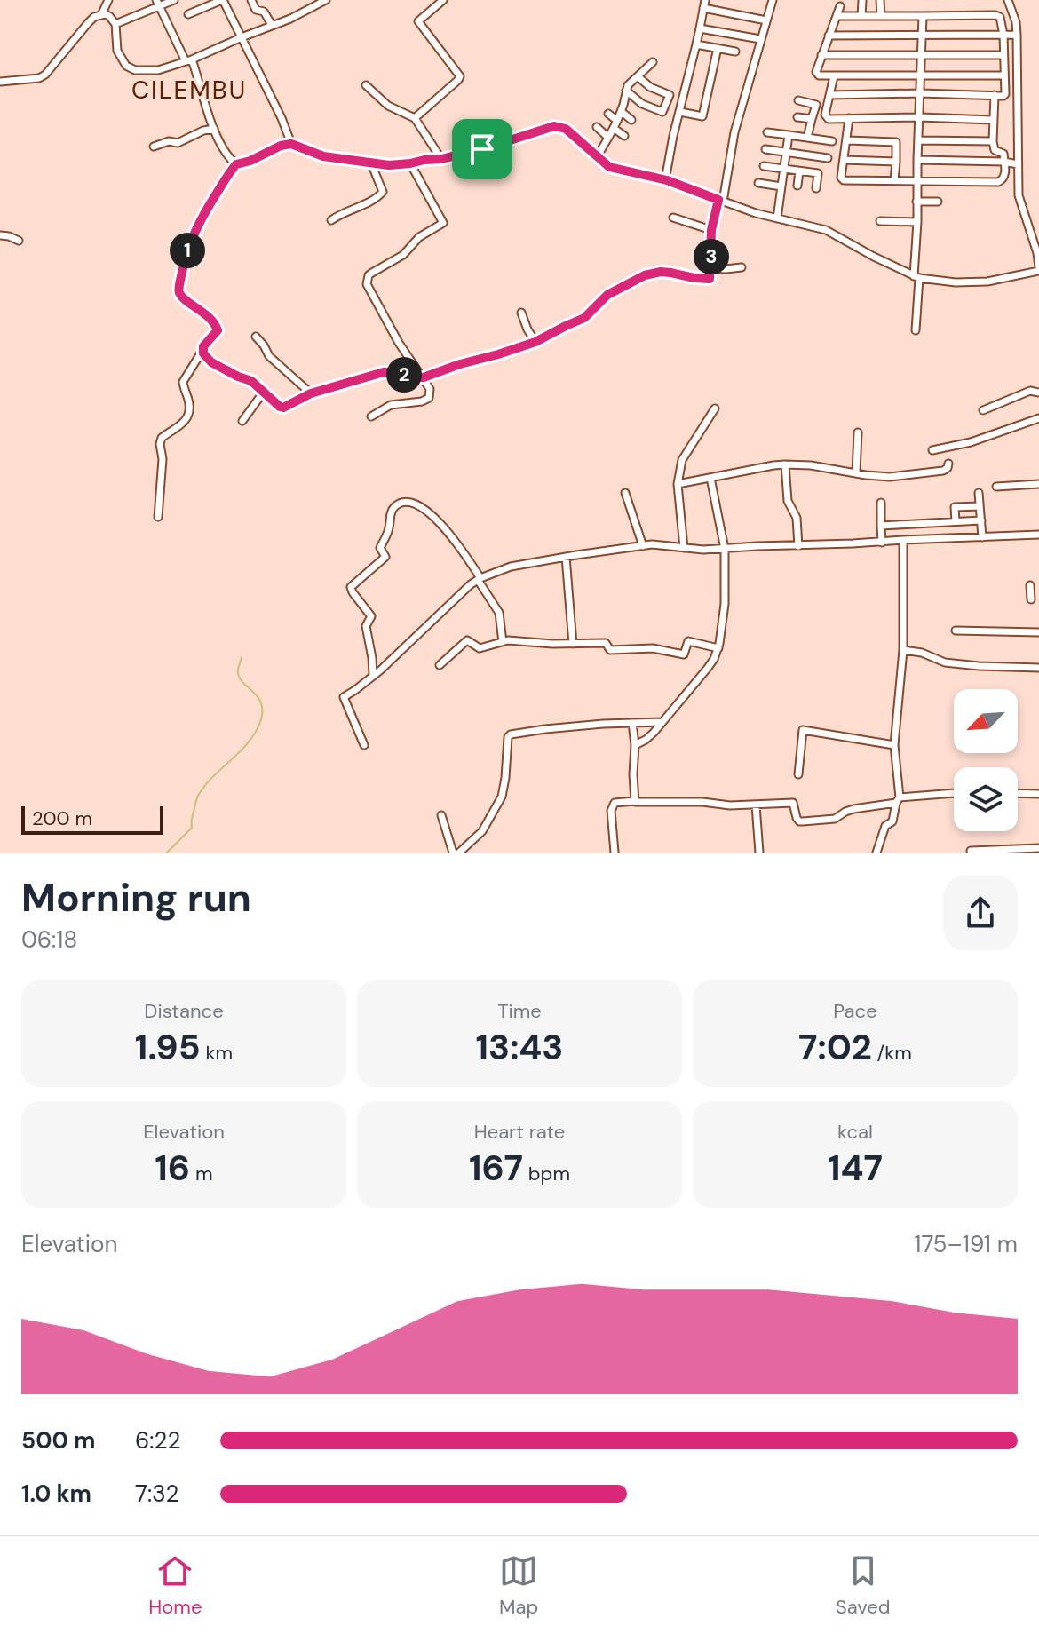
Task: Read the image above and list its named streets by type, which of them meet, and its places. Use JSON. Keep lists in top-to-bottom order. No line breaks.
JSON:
{"districts":["CILEMBU"],"scale_bar":"200 m","north":"bottom left","page":{"pins":["1","3","2"],"scale":"200 m","heading":["Morning run","06:18"],"stats":[["Distance","1.95 km"],["Time","13:43"],["Pace","7:02 /km"],["Elevation","16 m"],["Heart rate","167 bpm"],["kcal","147"]],"chart":["Elevation","175–191 m"],"list":[{"name":"500 m","note":"6:22"},{"name":"1.0 km","note":"7:32"}],"tabs":["Home","Map","Saved"]}}
